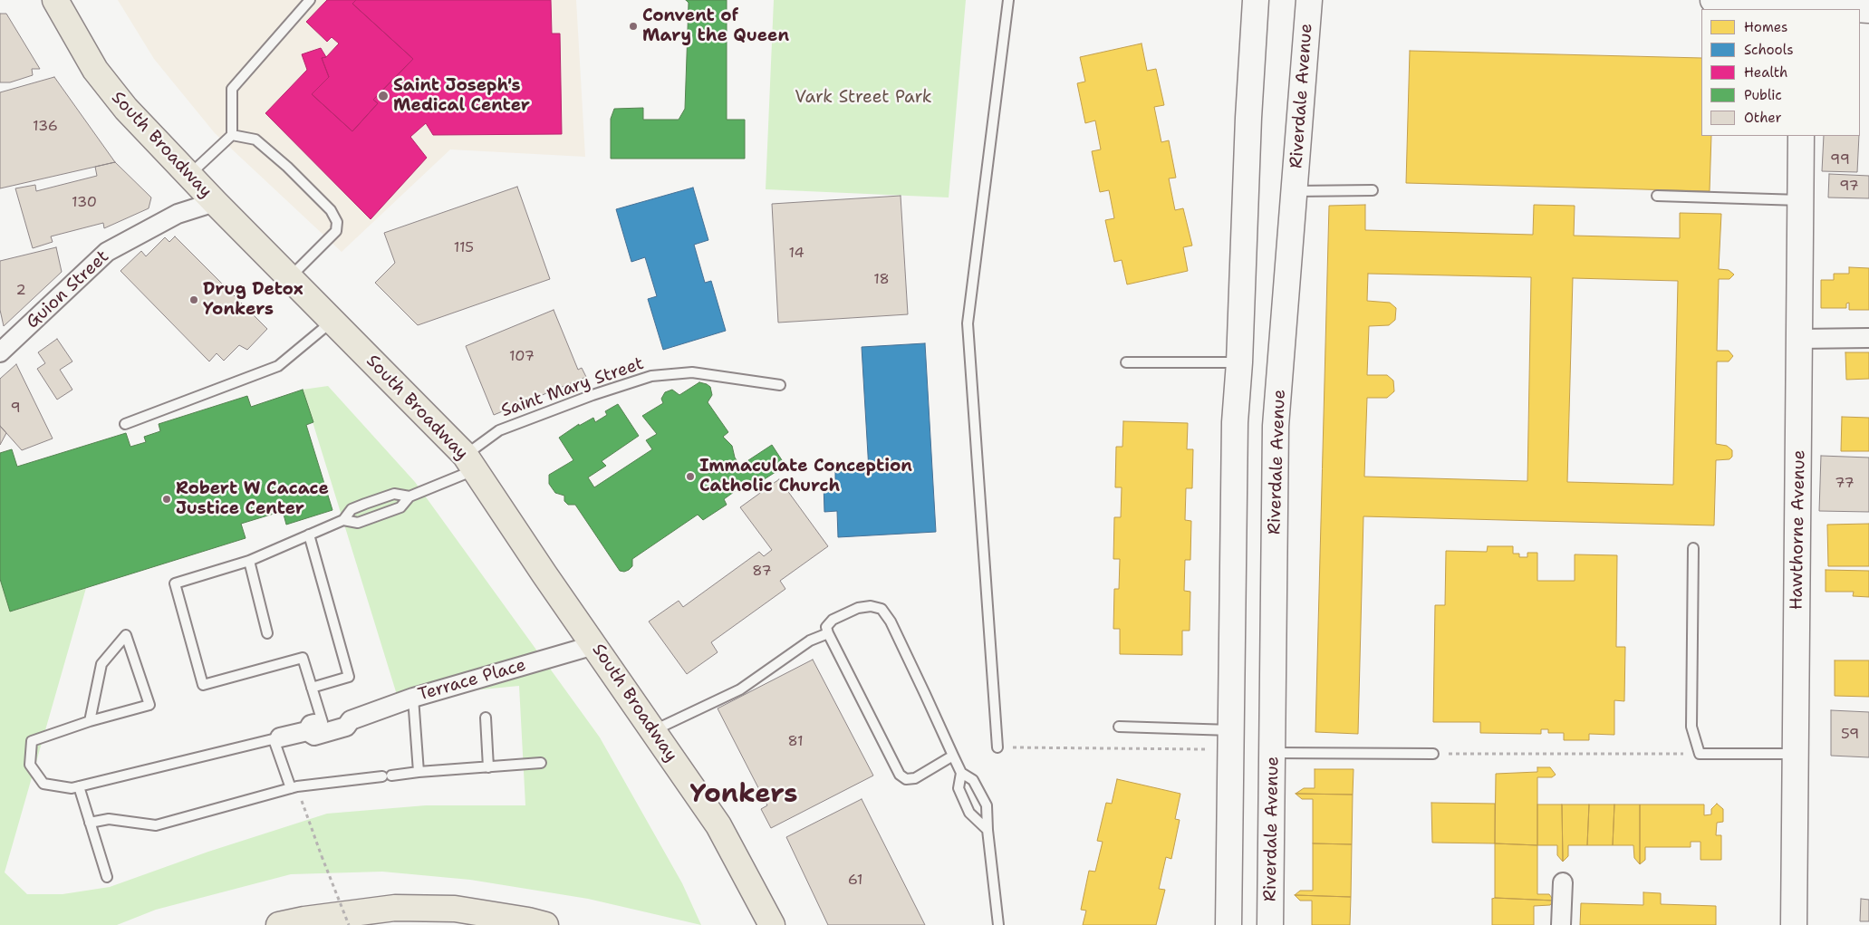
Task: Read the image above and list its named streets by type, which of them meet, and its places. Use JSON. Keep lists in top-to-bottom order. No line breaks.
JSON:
{"streets":{"main road":["Riverdale Avenue","South Broadway","Hawthorne Avenue"],"street":["Guion Street","Terrace Place"],"lane":["Saint Mary Street"]},"crossings":[["South Broadway","Guion Street"],["South Broadway","Saint Mary Street"],["South Broadway","Terrace Place"]],"districts":["Yonkers"],"parks":["Vark Street Park"],"places":["Convent of Mary the Queen","Saint Joseph's Medical Center","Drug Detox Yonkers","Immaculate Conception Catholic Church","Robert W Cacace Justice Center"],"house_numbers":["136","99","97","130","115","14","18","2","107","9","77","87","59","81","61"],"legend":["Homes","Schools","Health","Public","Other"]}
